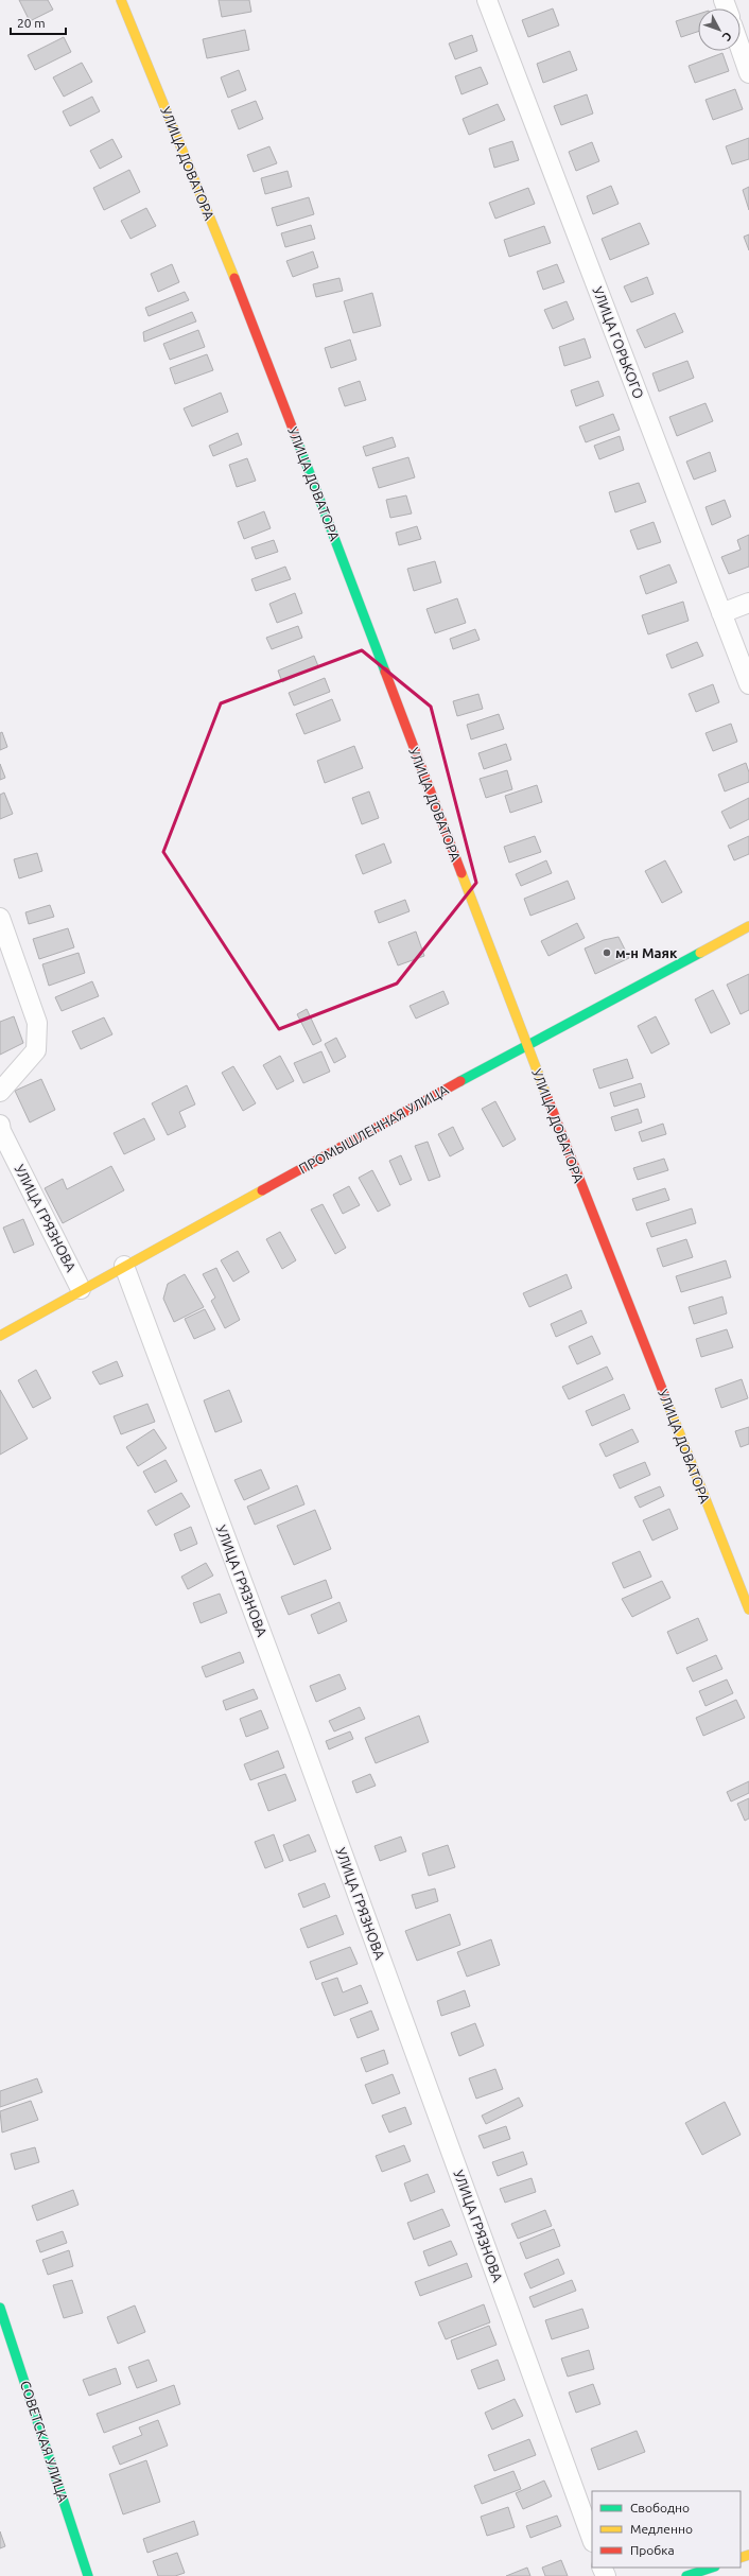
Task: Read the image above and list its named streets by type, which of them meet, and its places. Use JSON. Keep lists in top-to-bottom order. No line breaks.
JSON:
{"streets":{"main road":["УЛИЦА ДОВАТОРА","ПРОМЫШЛЕННАЯ УЛИЦА","СОВЕТСКАЯ УЛИЦА"],"street":["УЛИЦА ГОРЬКОГО","УЛИЦА ГРЯЗНОВА"]},"crossings":[["УЛИЦА ДОВАТОРА","ПРОМЫШЛЕННАЯ УЛИЦА"],["ПРОМЫШЛЕННАЯ УЛИЦА","УЛИЦА ГРЯЗНОВА"]],"places":["м-н Маяк"],"legend":["Свободно","Медленно","Пробка"],"scale_bar":"20 m","north":"bottom right"}
